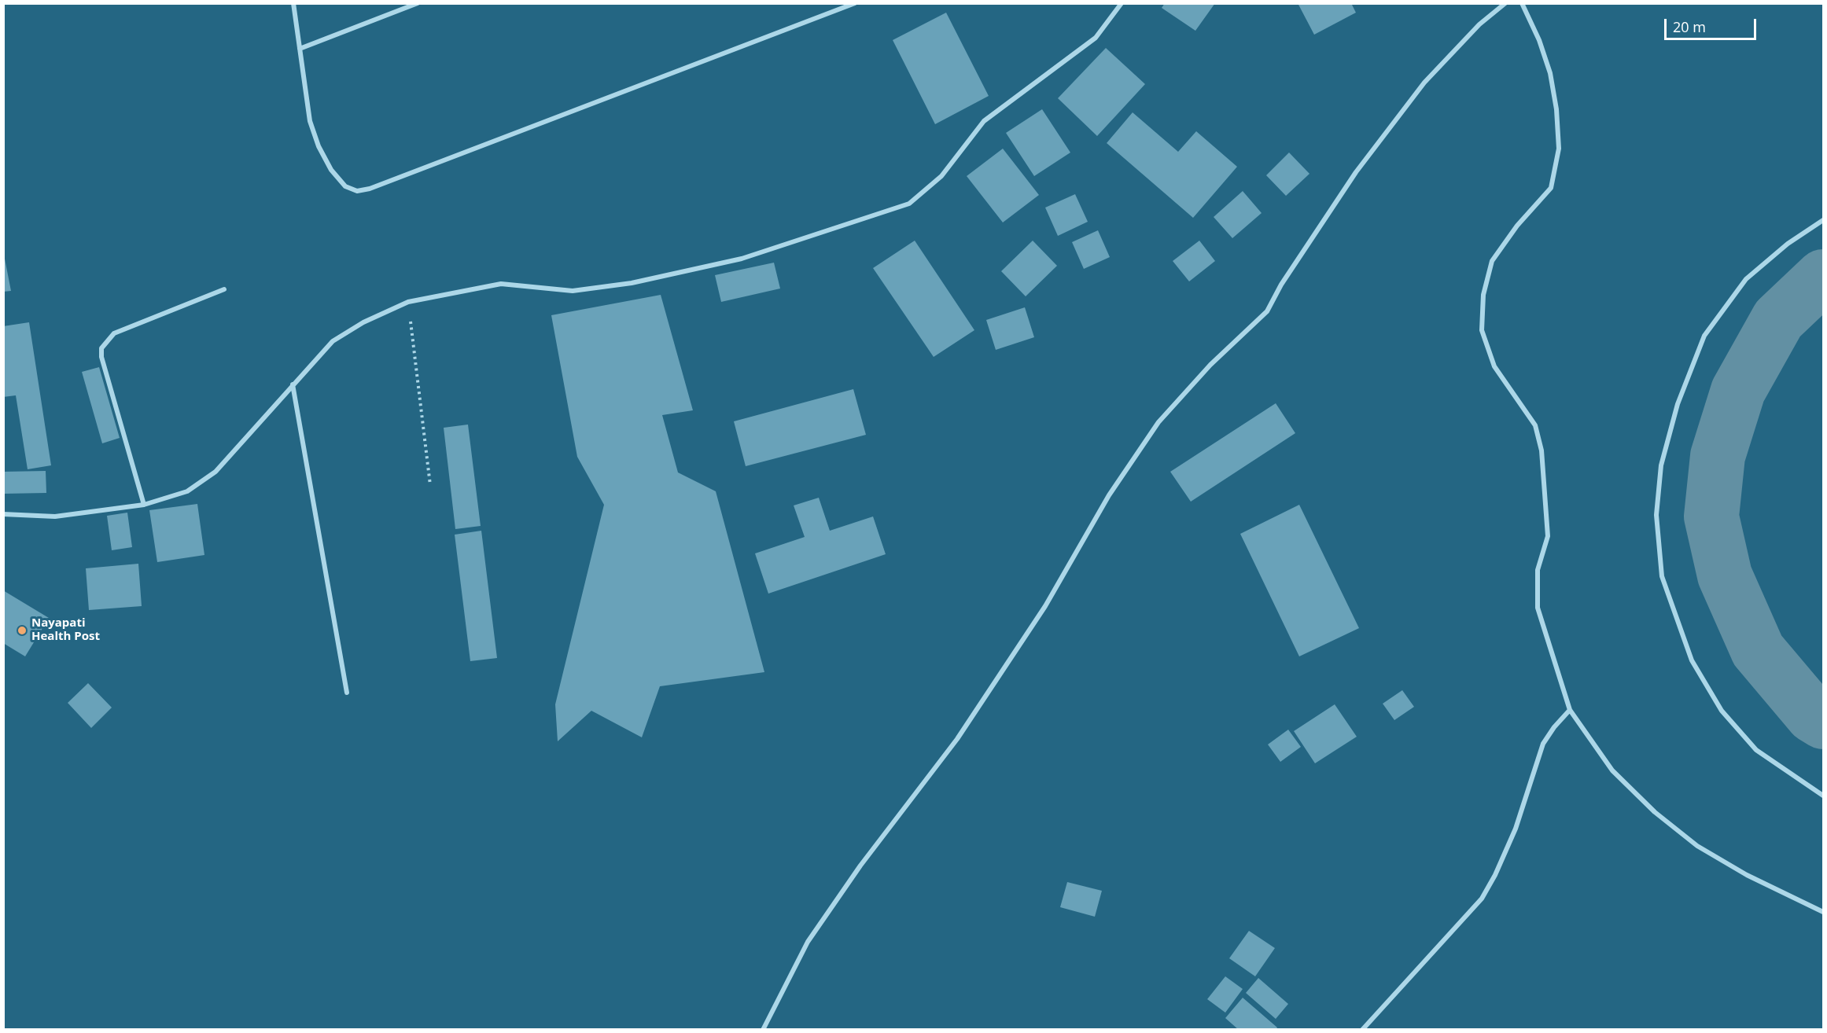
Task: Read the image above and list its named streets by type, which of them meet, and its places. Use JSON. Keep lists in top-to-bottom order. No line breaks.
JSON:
{"places":["Nayapati Health Post"],"scale_bar":"20 m"}
